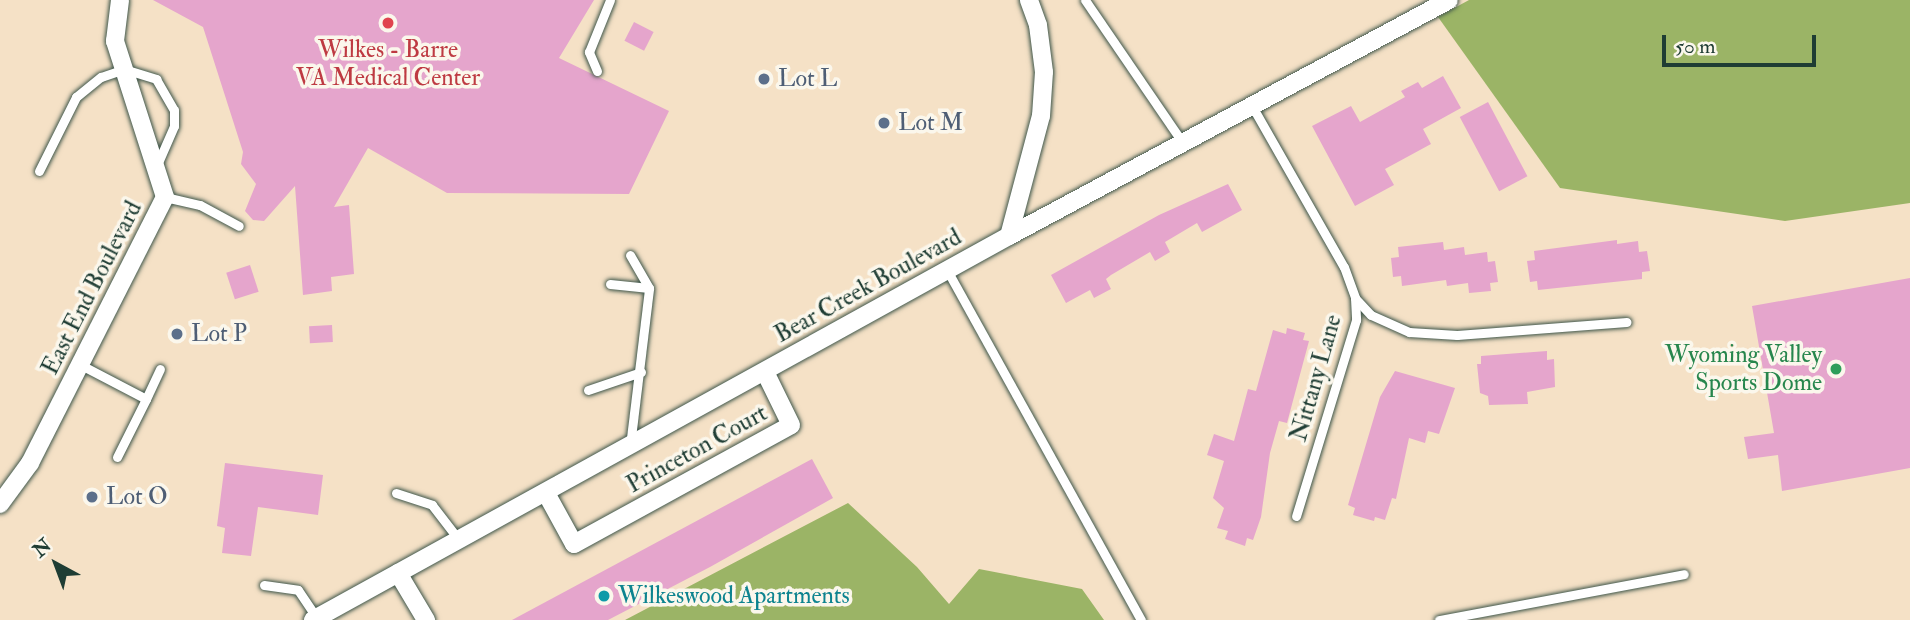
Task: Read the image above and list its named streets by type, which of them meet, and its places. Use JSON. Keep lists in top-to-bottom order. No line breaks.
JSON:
{"streets":{"street":["Bear Creek Boulevard","East End Boulevard","Princeton Court"],"lane":["Nittany Lane"]},"crossings":[["Bear Creek Boulevard","Nittany Lane"],["Bear Creek Boulevard","Princeton Court"]],"places":["Wilkes - Barre VA Medical Center","Lot L","Lot M","Lot P","Wyoming Valley Sports Dome","Lot O","Wilkeswood Apartments"],"scale_bar":"50 m","north":"top left"}
